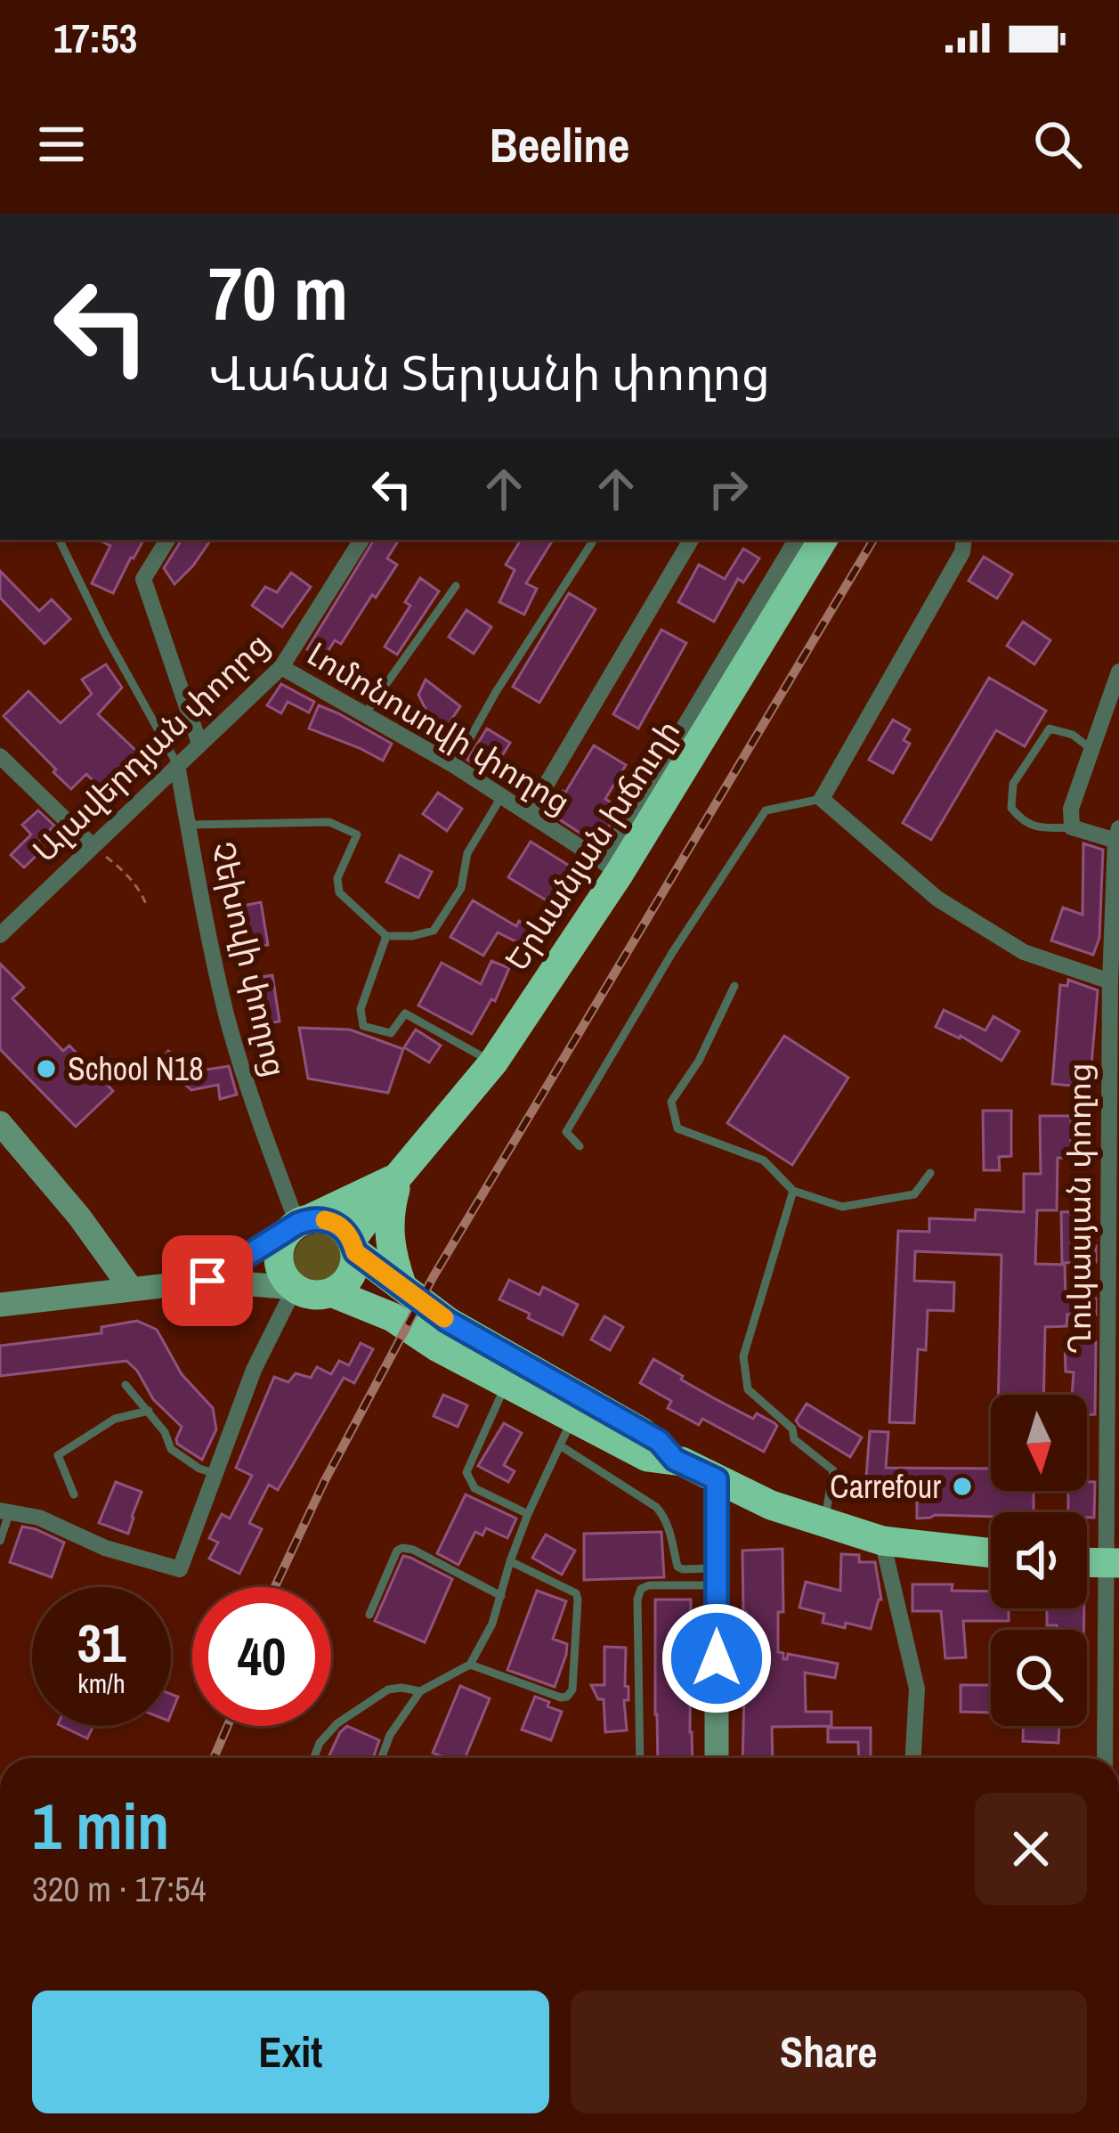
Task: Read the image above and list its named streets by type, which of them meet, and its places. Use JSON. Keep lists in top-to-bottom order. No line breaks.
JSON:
{"streets":{"highway":["Երևանյան խճուղի"],"street":["Լոմոնոսովի փողոց","Ալավերդյան փողոց","Չեխովի փողոց","Ղուկասյան փողոց"]},"crossings":[["Լոմոնոսովի փողոց","Ալավերդյան փողոց"],["Լոմոնոսովի փողոց","Երևանյան խճուղի"],["Ալավերդյան փողոց","Չեխովի փողոց"],["Երևանյան խճուղի","Չեխովի փողոց"]],"places":["School N18","Carrefour"],"north":"bottom","page":{"status":"17:53","header":"Beeline","turn":["70 m","Վահան Տերյանի փողոց"],"speed":"31 km/h","limit":"40","heading":["1 min","320 m · 17:54"],"buttons":["Exit","Share"]}}
